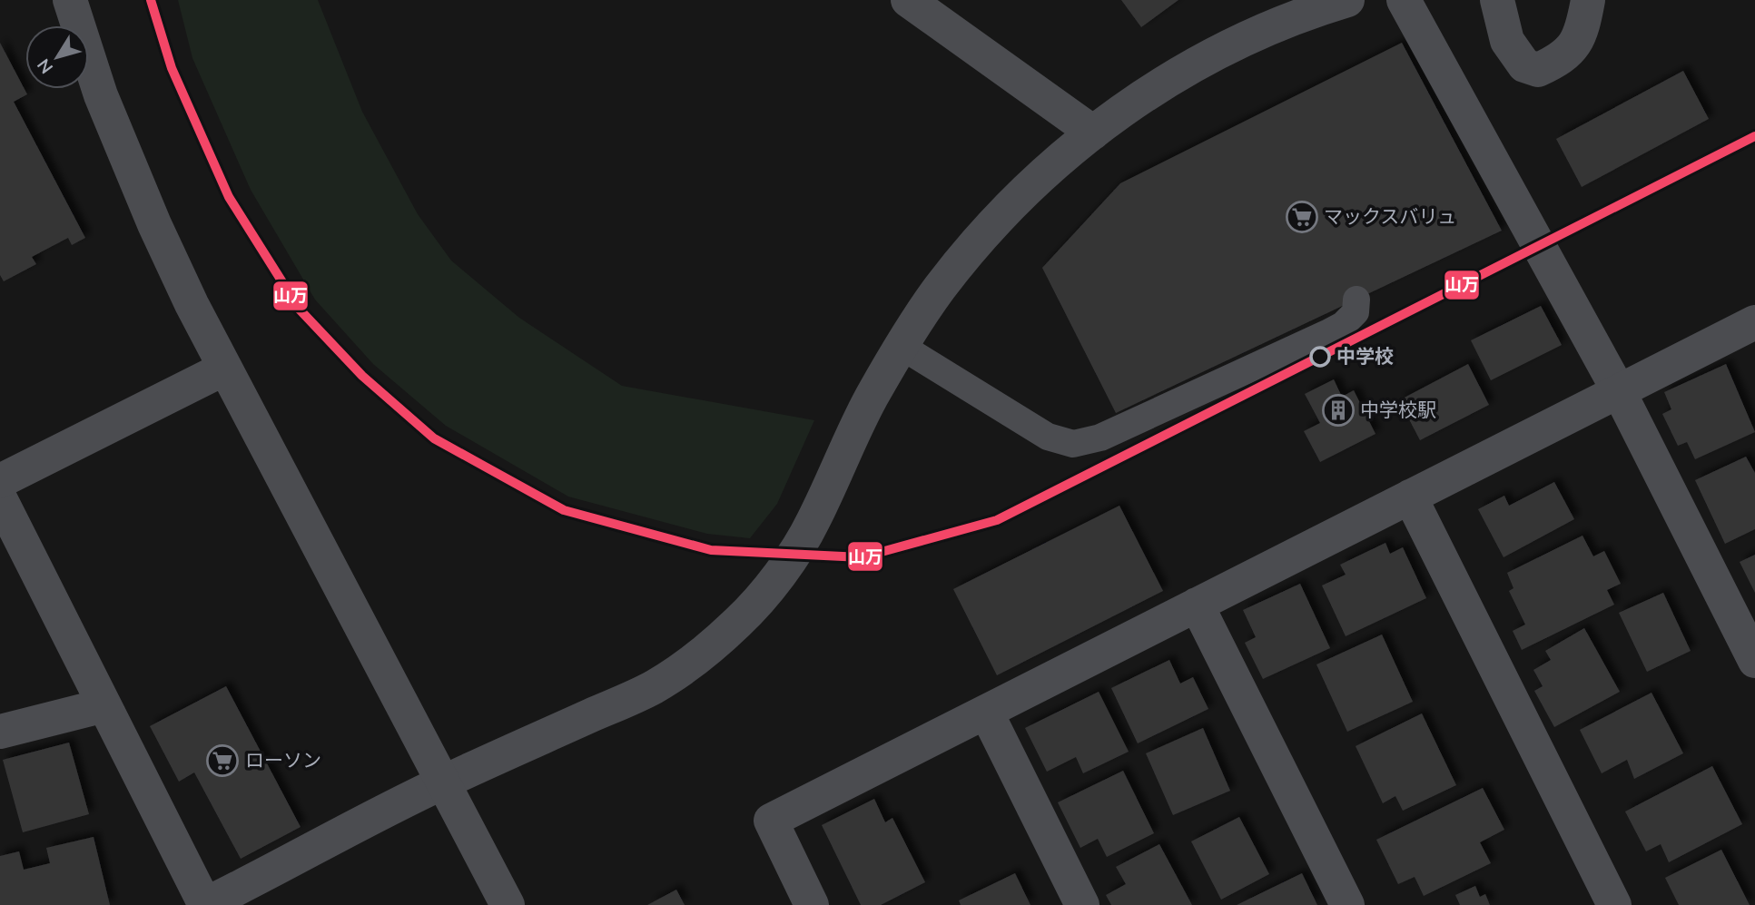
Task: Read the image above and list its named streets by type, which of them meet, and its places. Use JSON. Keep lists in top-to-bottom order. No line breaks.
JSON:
{"places":{"supermarket":["マックスバリュ","ローソン"],"other":["中学校"],"building":["中学校駅"]},"lines":["transit line 山万"],"north":"bottom left"}
